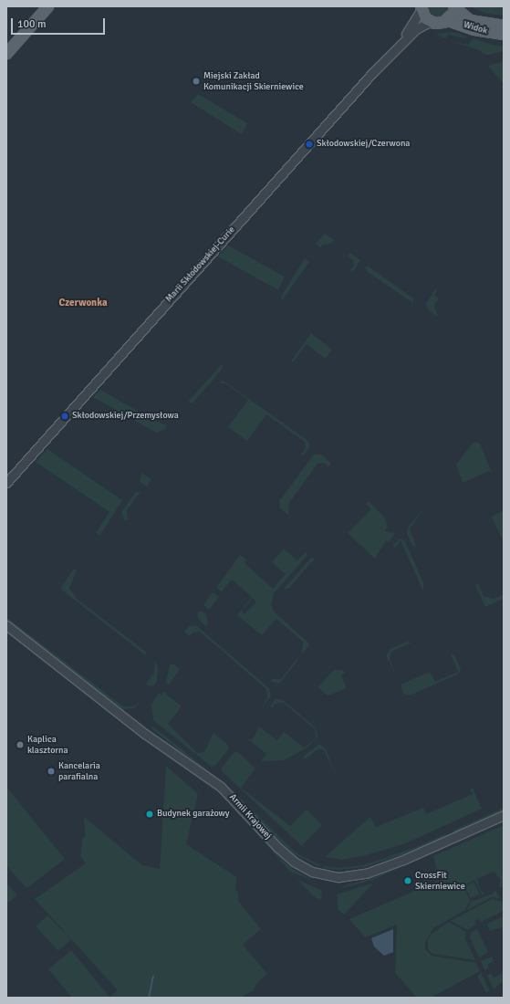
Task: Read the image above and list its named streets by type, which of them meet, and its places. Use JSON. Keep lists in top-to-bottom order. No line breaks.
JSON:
{"streets":{"main road":["Widok"],"street":["Marii Skłodowskiej-Curie","Armii Krajowej"]},"districts":["Czerwonka"],"places":["Miejski Zakład Komunikacji Skierniewice","Skłodowskiej/Czerwona","Skłodowskiej/Przemysłowa","Kaplica klasztorna","Kancelaria parafialna","Budynek garażowy","CrossFit Skierniewice"],"scale_bar":"100 m"}
